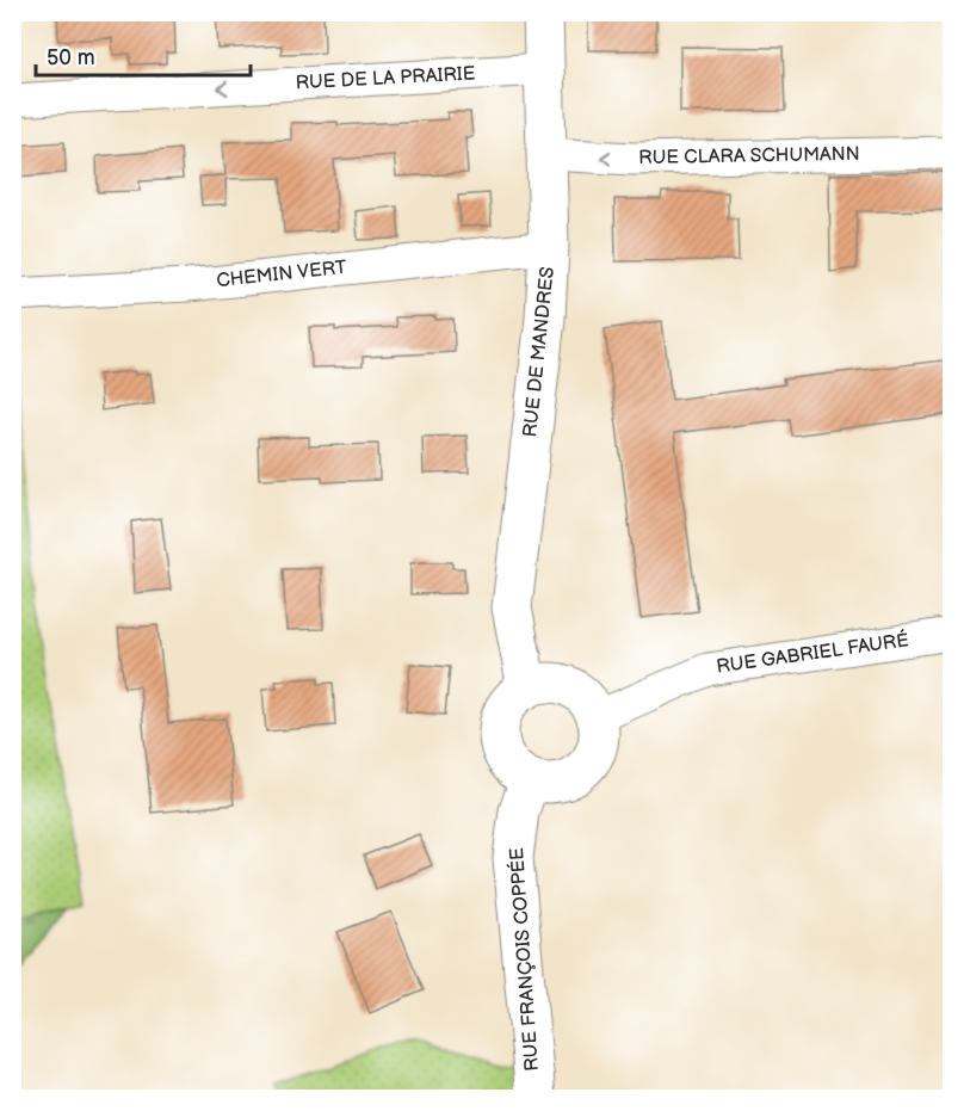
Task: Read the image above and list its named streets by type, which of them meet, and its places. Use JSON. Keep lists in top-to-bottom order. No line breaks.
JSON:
{"streets":{"street":["RUE DE LA PRAIRIE","RUE CLARA SCHUMANN","CHEMIN VERT","RUE DE MANDRES","RUE GABRIEL FAURÉ","RUE FRANÇOIS COPPÉE"]},"crossings":[["RUE DE LA PRAIRIE","RUE DE MANDRES"],["RUE CLARA SCHUMANN","RUE DE MANDRES"],["CHEMIN VERT","RUE DE MANDRES"],["RUE DE MANDRES","RUE GABRIEL FAURÉ"],["RUE DE MANDRES","RUE FRANÇOIS COPPÉE"],["RUE GABRIEL FAURÉ","RUE FRANÇOIS COPPÉE"]],"one_way":["RUE DE LA PRAIRIE","RUE CLARA SCHUMANN"],"scale_bar":"50 m"}
